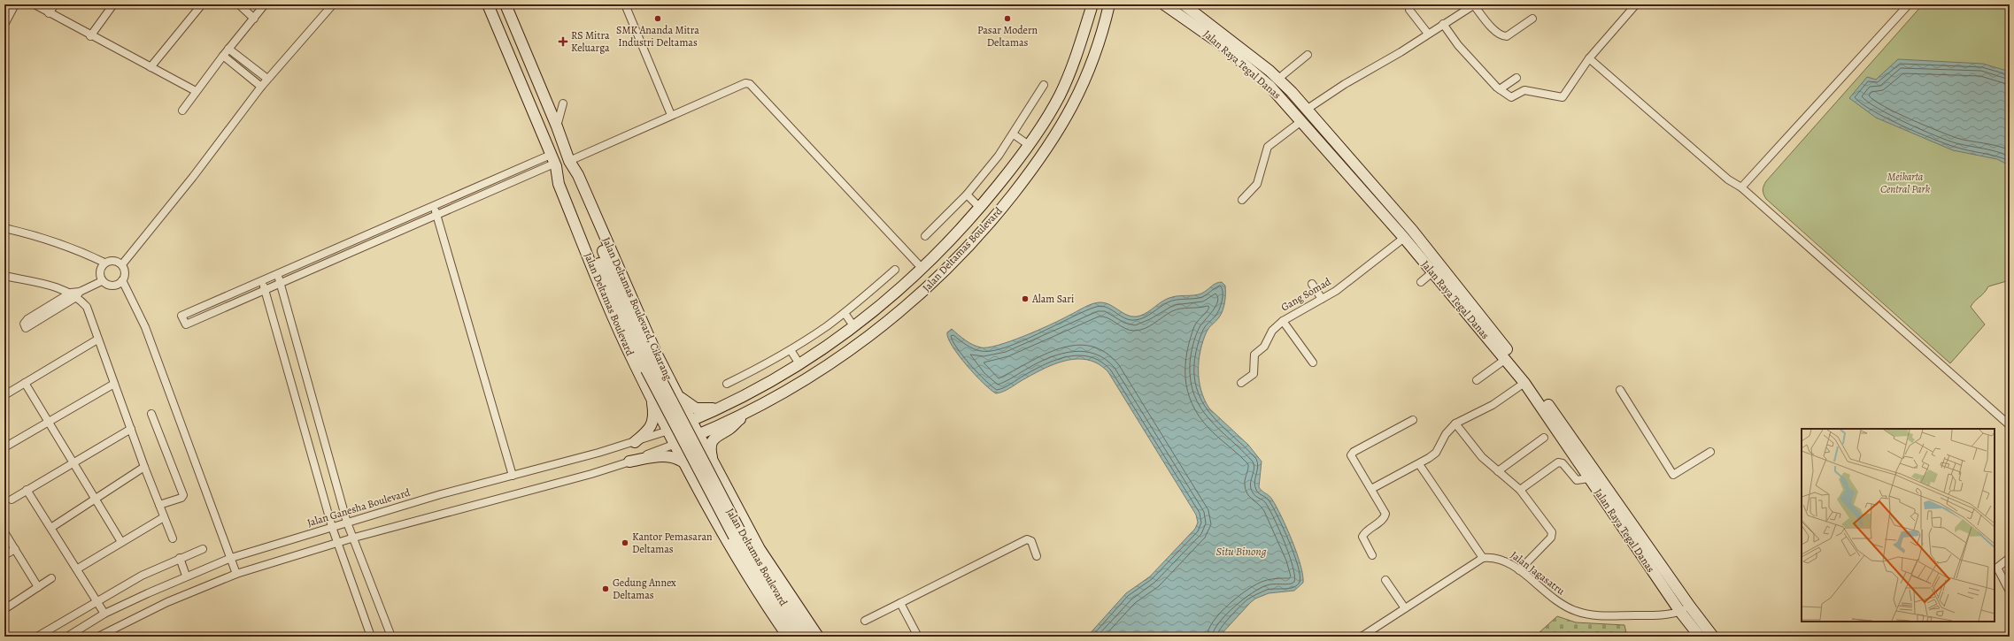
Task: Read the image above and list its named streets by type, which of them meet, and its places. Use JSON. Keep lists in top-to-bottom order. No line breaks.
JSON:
{"streets":{"main road":["Jalan Raya Tegal Danas","Jalan Deltamas Boulevard","Jalan Deltamas Boulevard, Cikarang"],"street":["Gang Somad","Jalan Ganesha Boulevard","Jalan Jagasatru"]},"crossings":[["Jalan Raya Tegal Danas","Gang Somad"],["Jalan Raya Tegal Danas","Jalan Jagasatru"],["Jalan Deltamas Boulevard","Jalan Deltamas Boulevard, Cikarang"],["Jalan Deltamas Boulevard","Jalan Ganesha Boulevard"]],"water":["Situ Binong"],"parks":["Meikarta Central Park"],"places":{"other":["SMK Ananda Mitra Industri Deltamas","Pasar Modern Deltamas","Alam Sari","Kantor Pemasaran Deltamas","Gedung Annex Deltamas"],"health":["RS Mitra Keluarga"]}}
